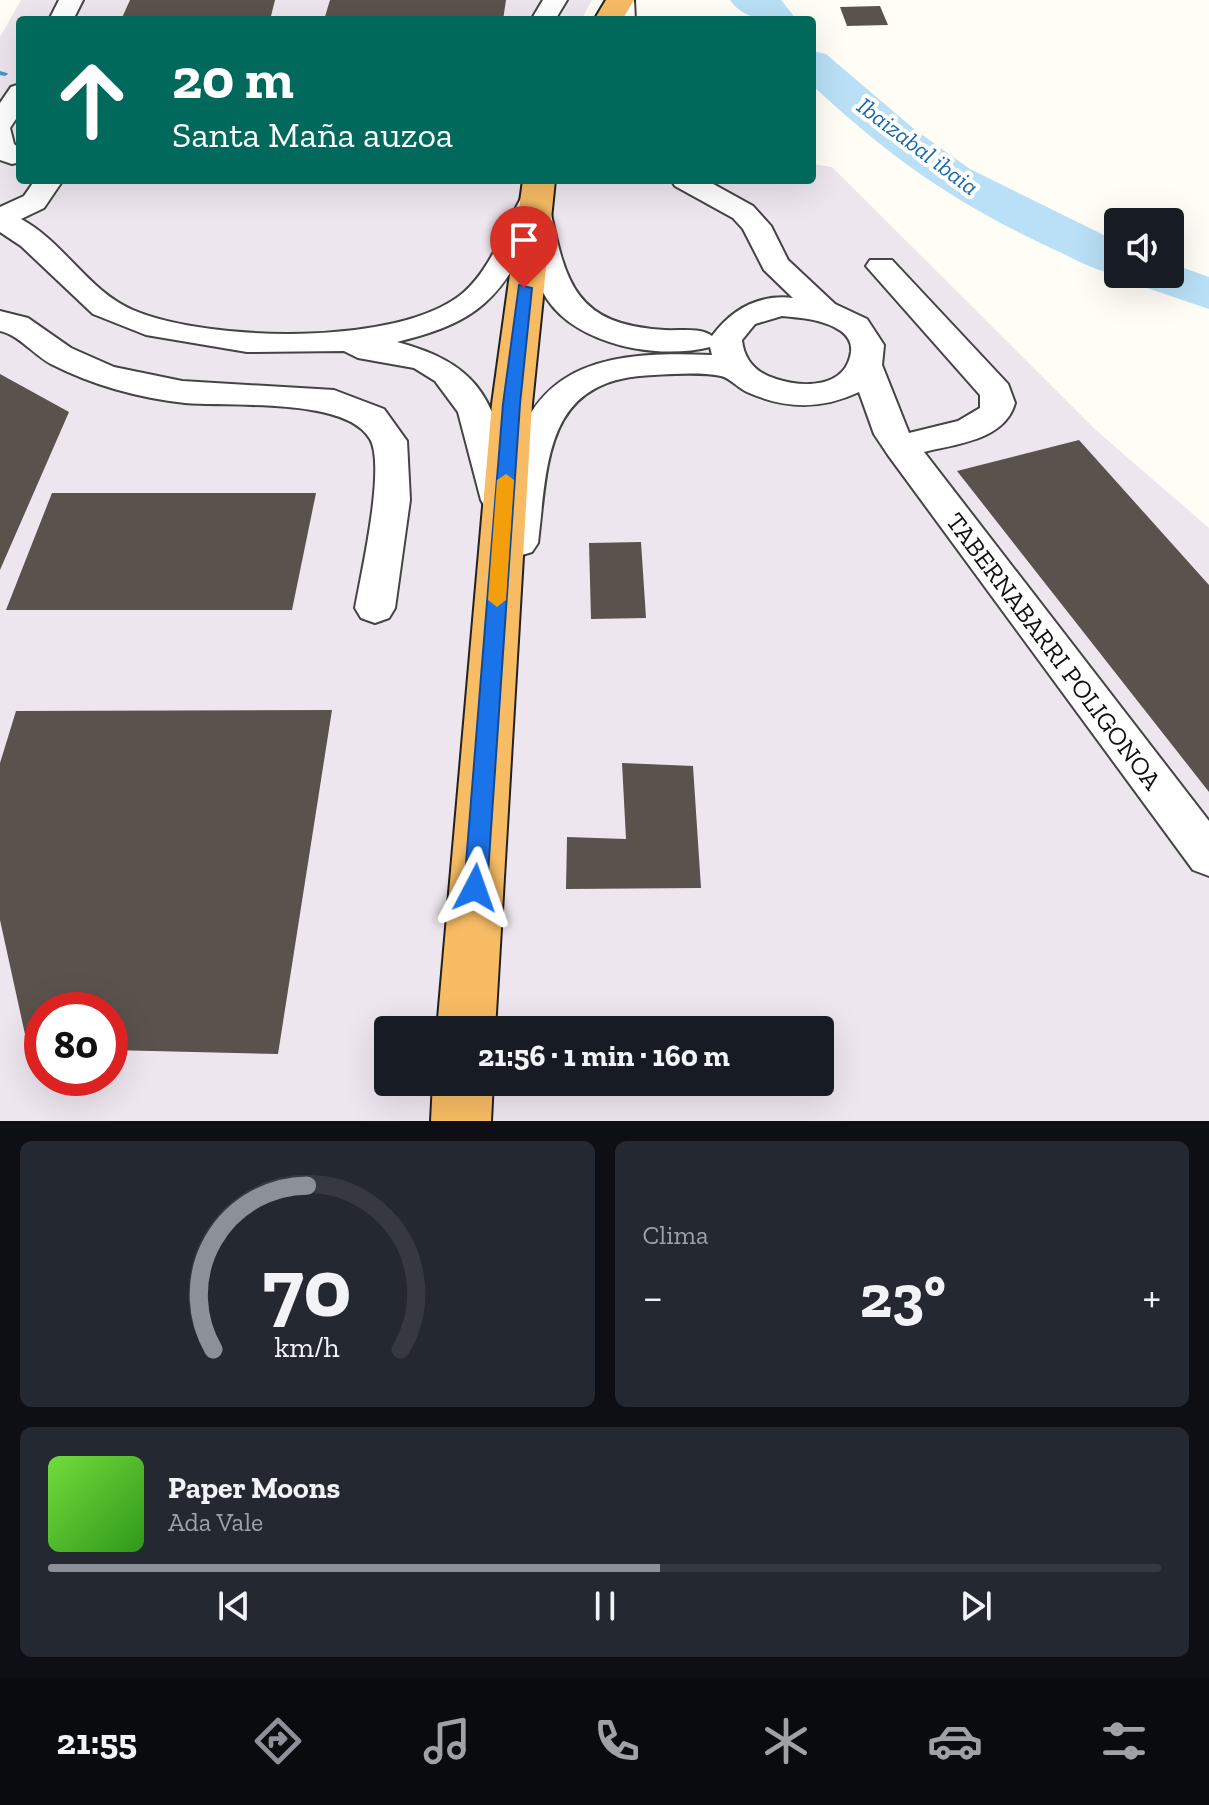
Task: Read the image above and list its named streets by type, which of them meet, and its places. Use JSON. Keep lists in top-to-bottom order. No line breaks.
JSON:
{"streets":{"street":["TABERNABARRI POLIGONOA"]},"water":["Ibaizabal ibaia"],"page":{"turn":["20 m","Santa Maña auzoa"],"limit":"80","trip":"21:56 · 1 min · 160 m","tile":"Clima","heat":["−","23°","+"],"song":["Paper Moons","Ada Vale"],"tabs":"21:55","gauge":["70","km/h"]}}
